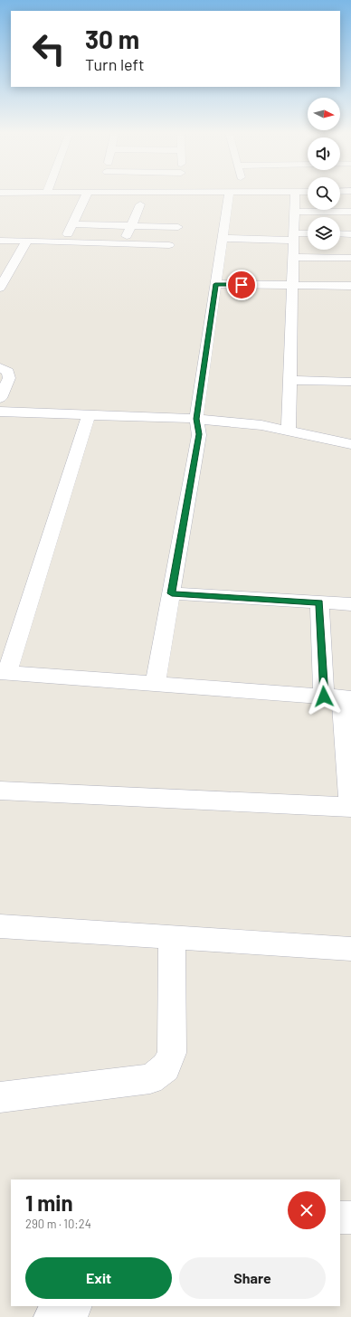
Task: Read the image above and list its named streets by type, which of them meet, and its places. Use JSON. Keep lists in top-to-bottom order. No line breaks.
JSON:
{"north":"right","page":{"turn":["30 m","Turn left"],"heading":["1 min","290 m · 10:24"],"buttons":["Exit","Share"]}}
